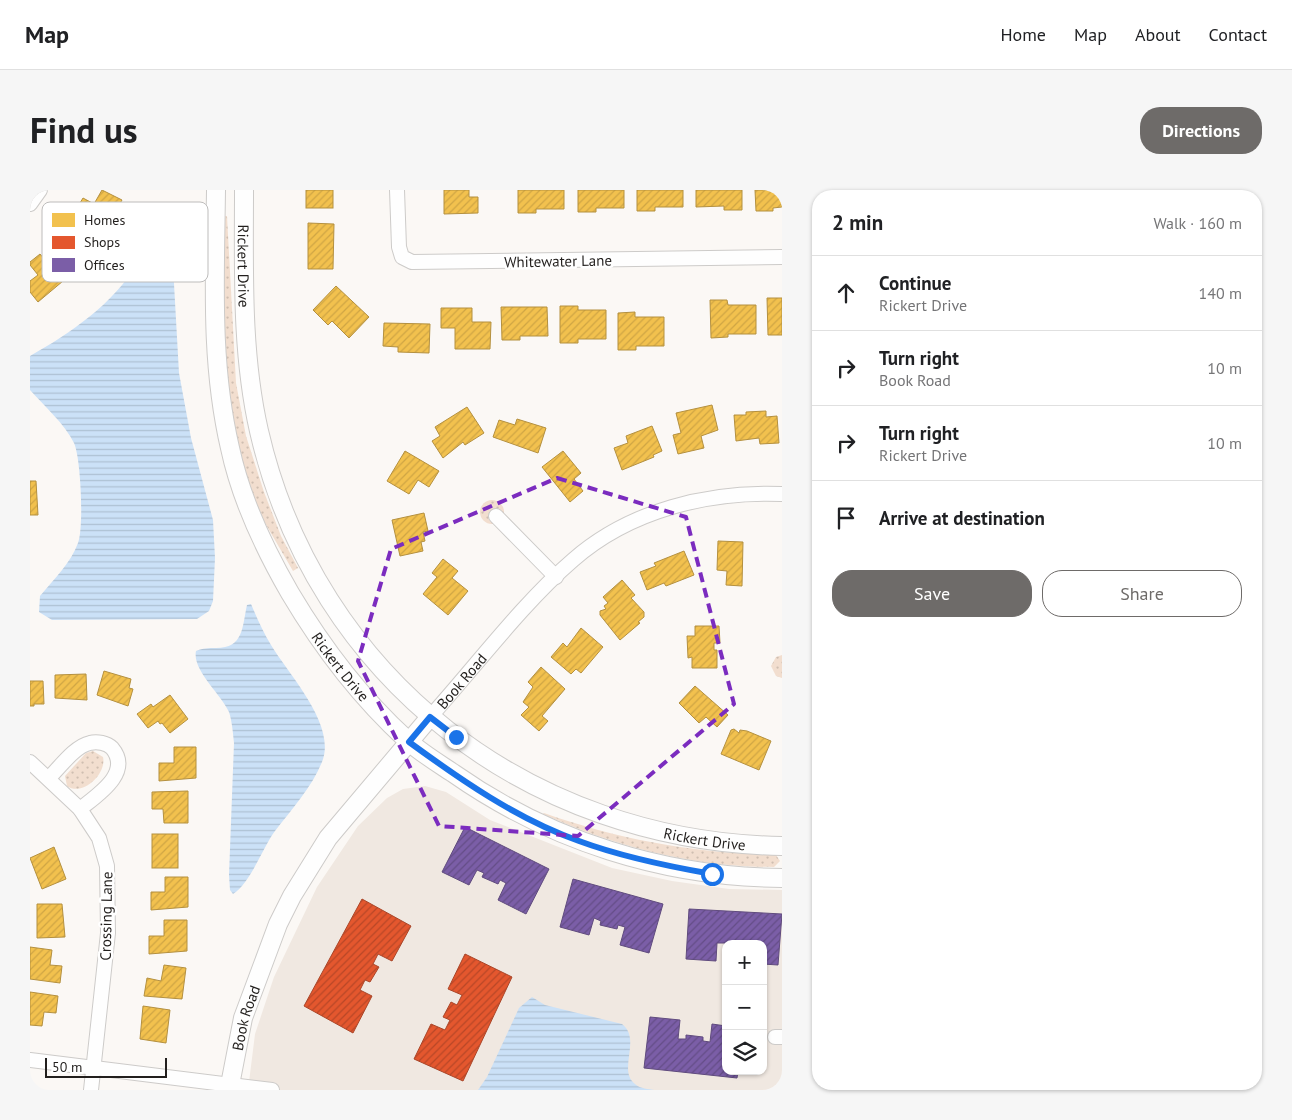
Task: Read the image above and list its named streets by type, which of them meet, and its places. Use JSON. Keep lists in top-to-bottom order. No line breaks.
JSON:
{"streets":{"street":["Whitewater Lane","Rickert Drive","Book Road","Crossing Lane"]},"crossings":[["Rickert Drive","Book Road"]],"legend":["Homes","Shops","Offices"],"scale_bar":"50 m","page":{"header":"Map","nav":["Home","Map","About","Contact"],"title":"Find us","buttons":["Directions",["Save","Share"]],"heading":["2 min","Walk · 160 m"],"list":[["Continue","Rickert Drive","140 m"],["Turn right","Book Road","10 m"],["Turn right","Rickert Drive","10 m"],"Arrive at destination"],"map_buttons":["+","−"],"scale":"50 m"}}
